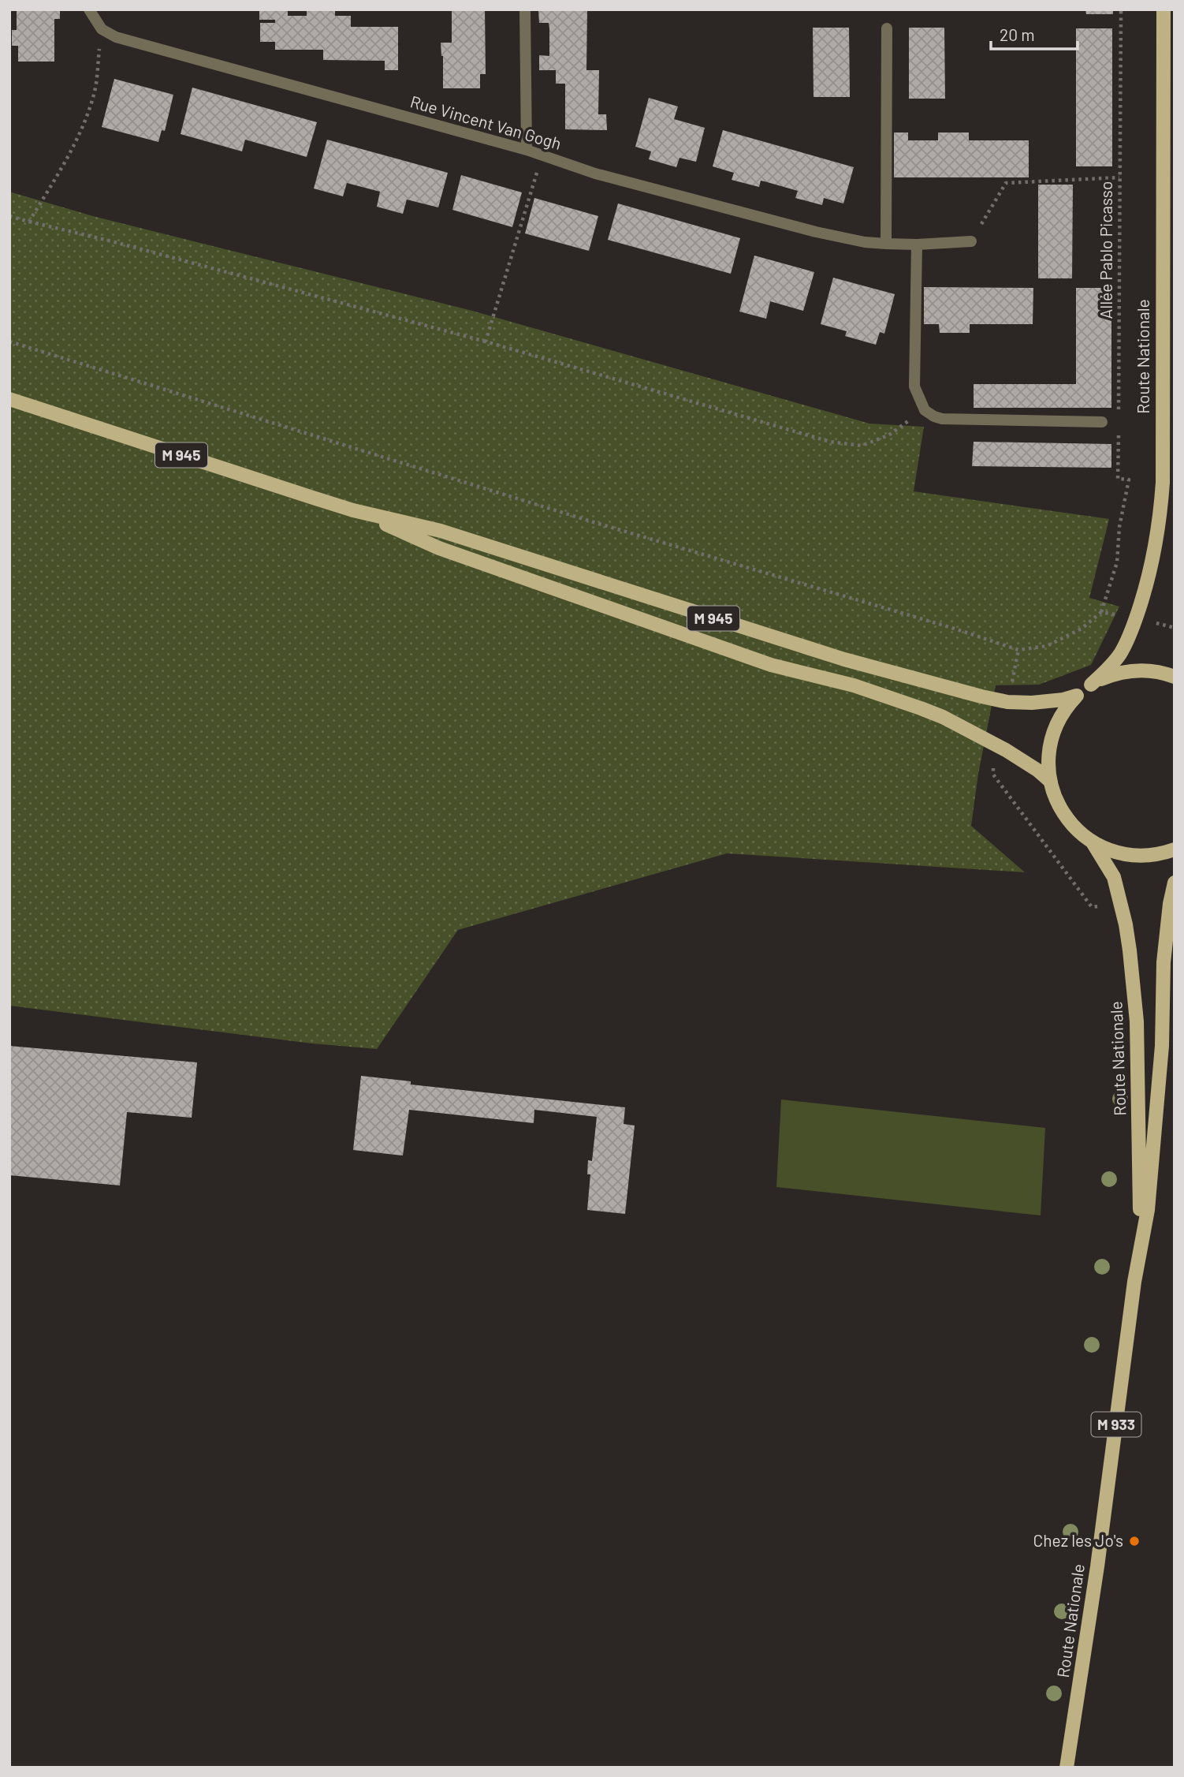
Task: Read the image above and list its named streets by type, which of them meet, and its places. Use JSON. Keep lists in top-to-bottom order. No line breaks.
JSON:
{"streets":{"main road":["Route Nationale","M 945","M 933"],"street":["Rue Vincent Van Gogh"],"path":["Allée Pablo Picasso"]},"places":["Chez les Jo's"],"scale_bar":"20 m"}
